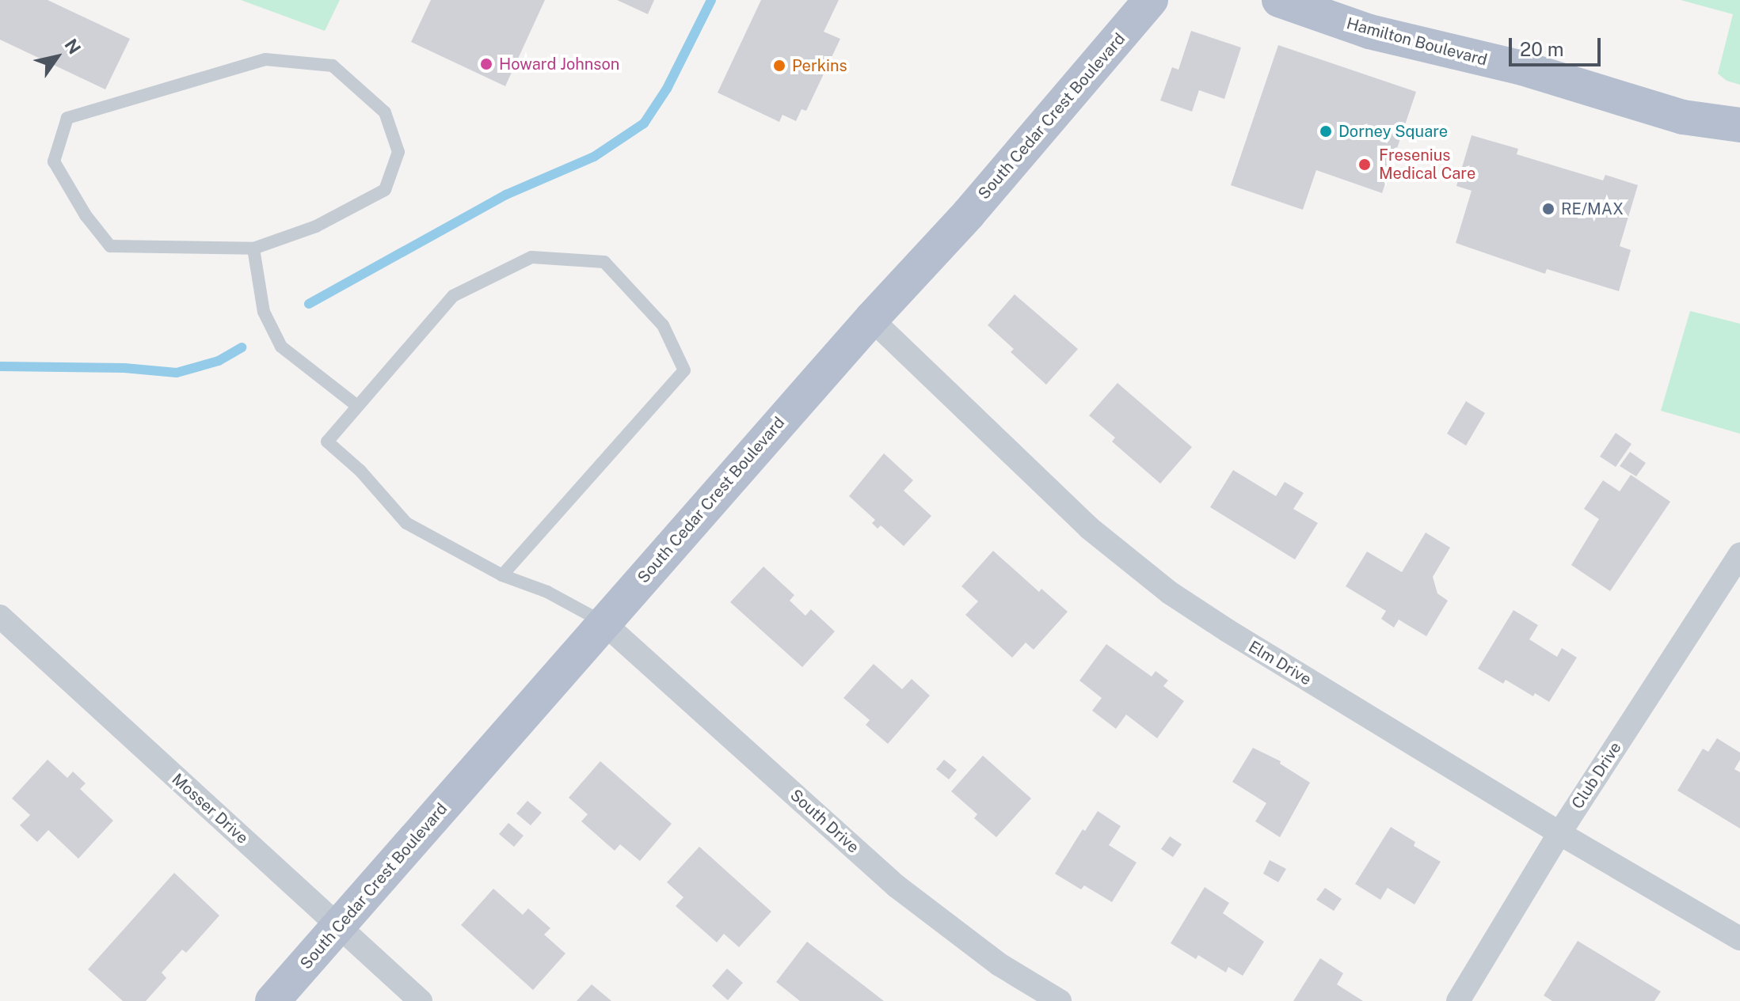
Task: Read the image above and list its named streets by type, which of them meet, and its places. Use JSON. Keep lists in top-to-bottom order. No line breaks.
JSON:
{"streets":{"main road":["Hamilton Boulevard","South Cedar Crest Boulevard"],"street":["Elm Drive","Club Drive","Mosser Drive","South Drive"]},"crossings":[["South Cedar Crest Boulevard","Elm Drive"],["South Cedar Crest Boulevard","Mosser Drive"],["South Cedar Crest Boulevard","South Drive"],["Elm Drive","Club Drive"]],"places":["Howard Johnson","Perkins","Dorney Square","Fresenius Medical Care","RE/MAX"],"scale_bar":"20 m","north":"top right"}
